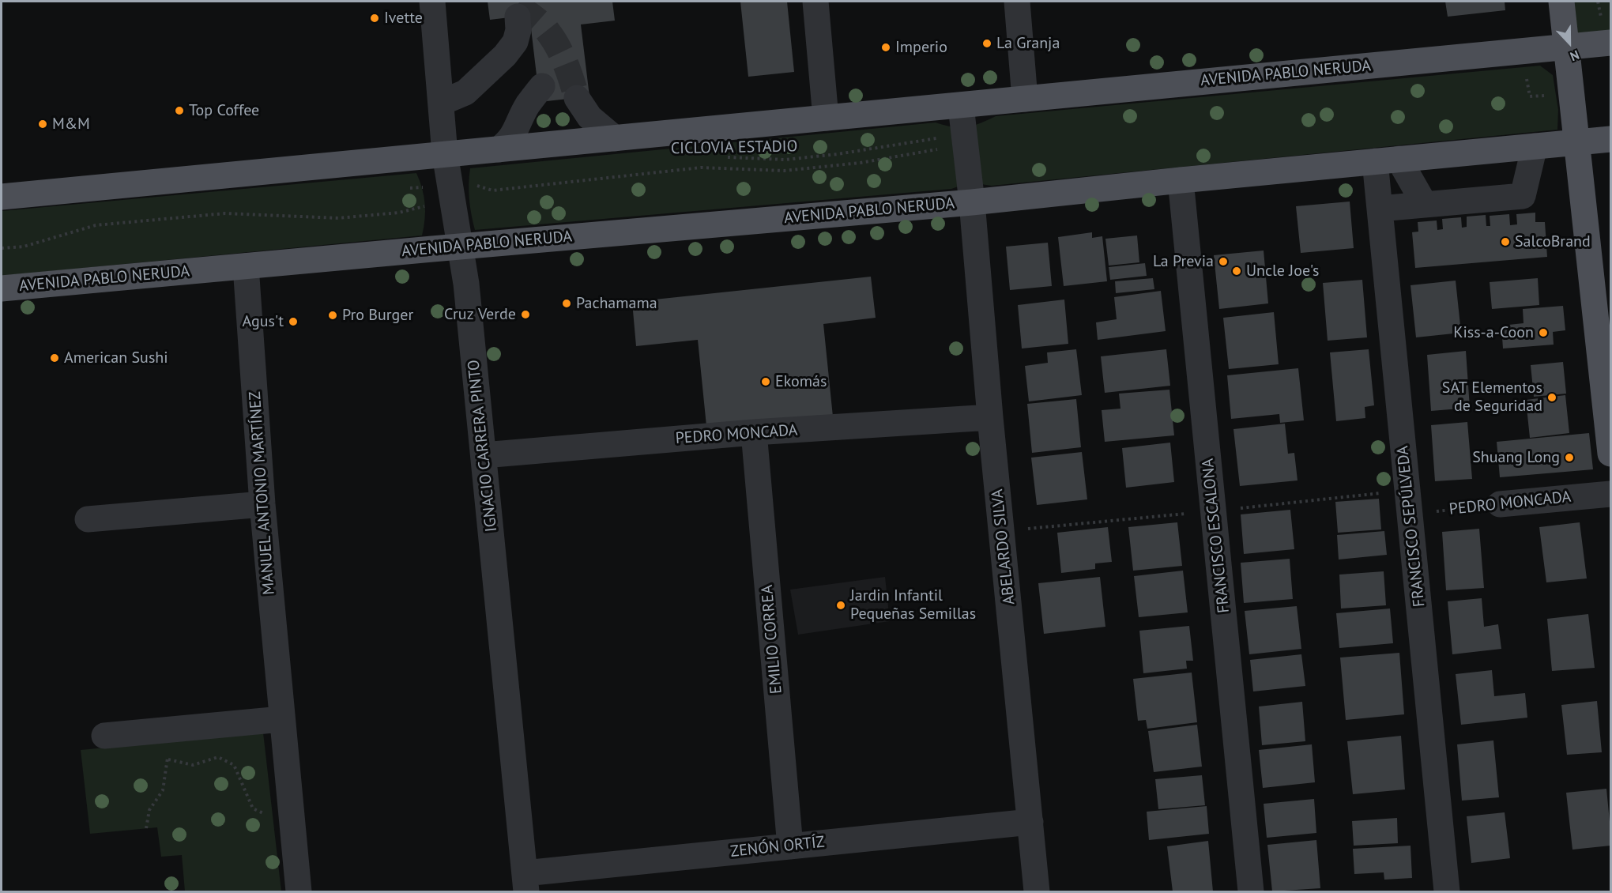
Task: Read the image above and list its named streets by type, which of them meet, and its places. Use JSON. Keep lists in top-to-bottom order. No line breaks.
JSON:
{"streets":{"main road":["AVENIDA PABLO NERUDA"],"street":["PEDRO MONCADA","IGNACIO CARRERA PINTO","MANUEL ANTONIO MARTÍNEZ","FRANCISCO SEPÚLVEDA","FRANCISCO ESCALONA","ABELARDO SILVA","EMILIO CORREA","ZENÓN ORTÍZ"],"path":["CICLOVIA ESTADIO"]},"crossings":[["AVENIDA PABLO NERUDA","IGNACIO CARRERA PINTO"],["AVENIDA PABLO NERUDA","MANUEL ANTONIO MARTÍNEZ"],["AVENIDA PABLO NERUDA","FRANCISCO SEPÚLVEDA"],["AVENIDA PABLO NERUDA","FRANCISCO ESCALONA"],["AVENIDA PABLO NERUDA","ABELARDO SILVA"],["PEDRO MONCADA","IGNACIO CARRERA PINTO"],["PEDRO MONCADA","FRANCISCO SEPÚLVEDA"],["PEDRO MONCADA","ABELARDO SILVA"],["PEDRO MONCADA","EMILIO CORREA"],["IGNACIO CARRERA PINTO","ZENÓN ORTÍZ"],["ABELARDO SILVA","ZENÓN ORTÍZ"],["EMILIO CORREA","ZENÓN ORTÍZ"]],"places":["Ivette","La Granja","Imperio","Top Coffee","M&M","SalcoBrand","La Previa","Uncle Joe's","Pachamama","Cruz Verde","Pro Burger","Agus't","Kiss-a-Coon","American Sushi","Ekomás","SAT Elementos de Seguridad","Shuang Long","Jardin Infantil Pequeñas Semillas"],"north":"bottom"}
